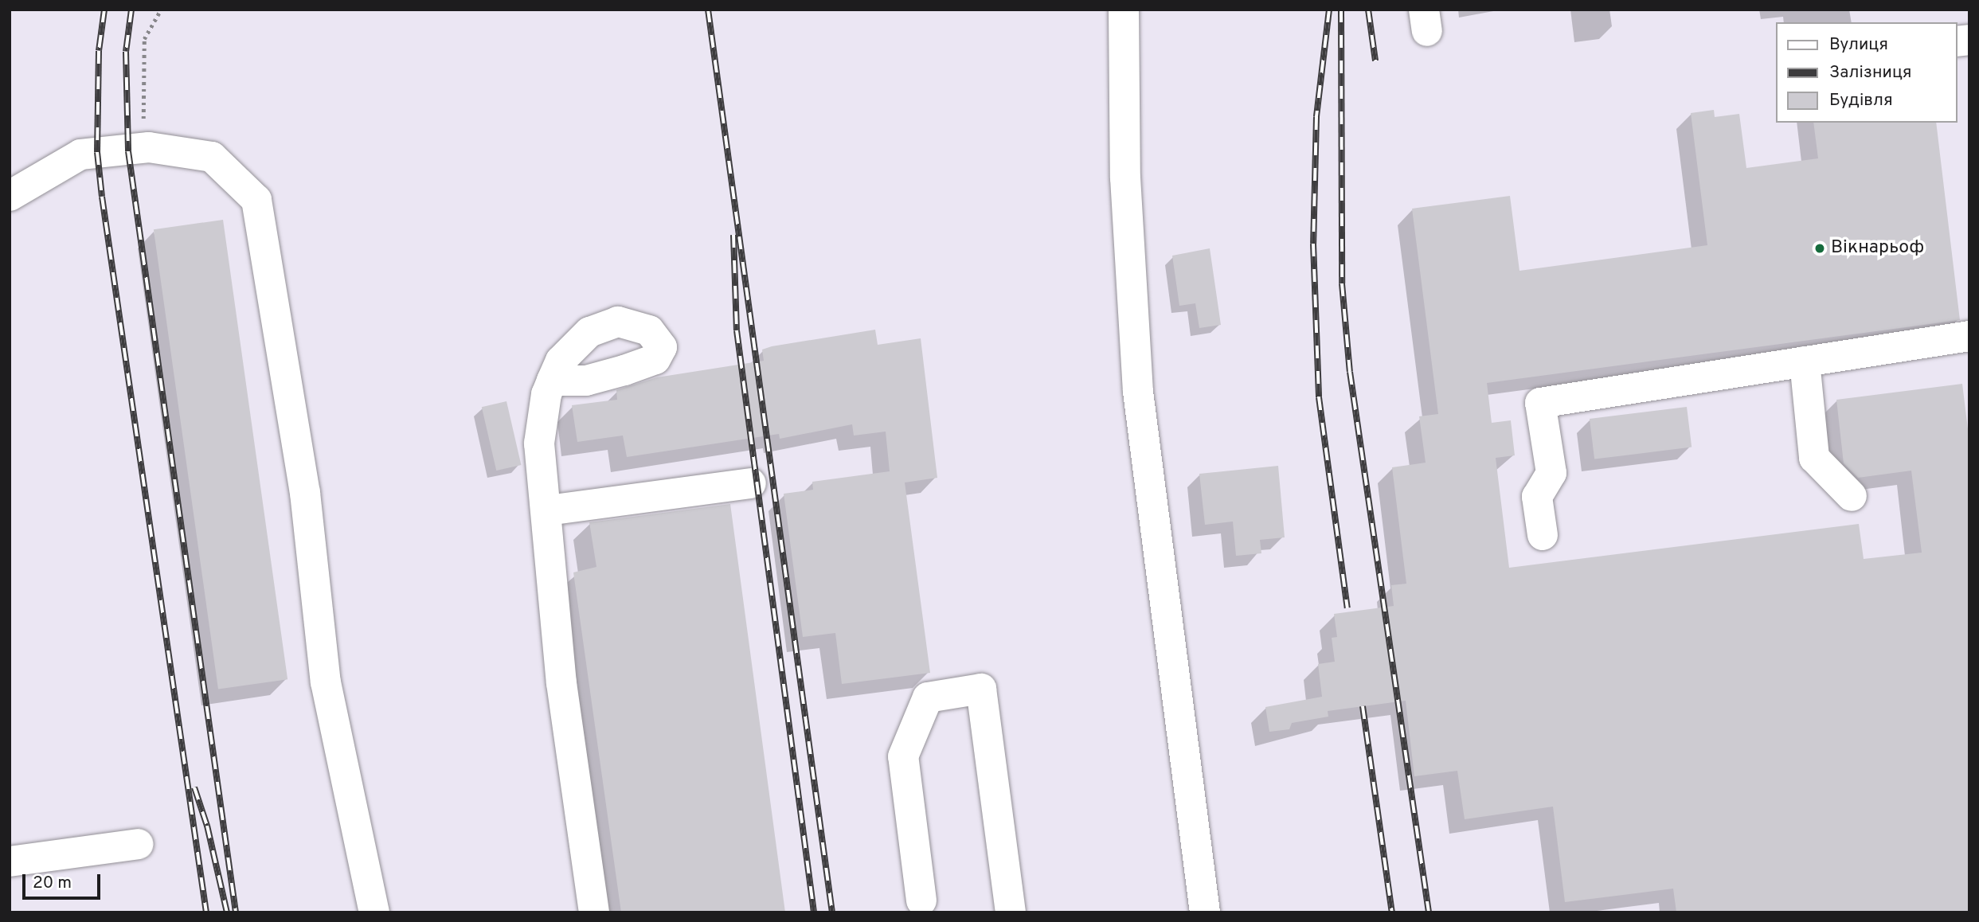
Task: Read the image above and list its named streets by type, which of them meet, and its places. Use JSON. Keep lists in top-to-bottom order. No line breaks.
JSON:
{"places":["Вікнарьоф"],"legend":["Вулиця","Залізниця","Будівля"],"scale_bar":"20 m"}
